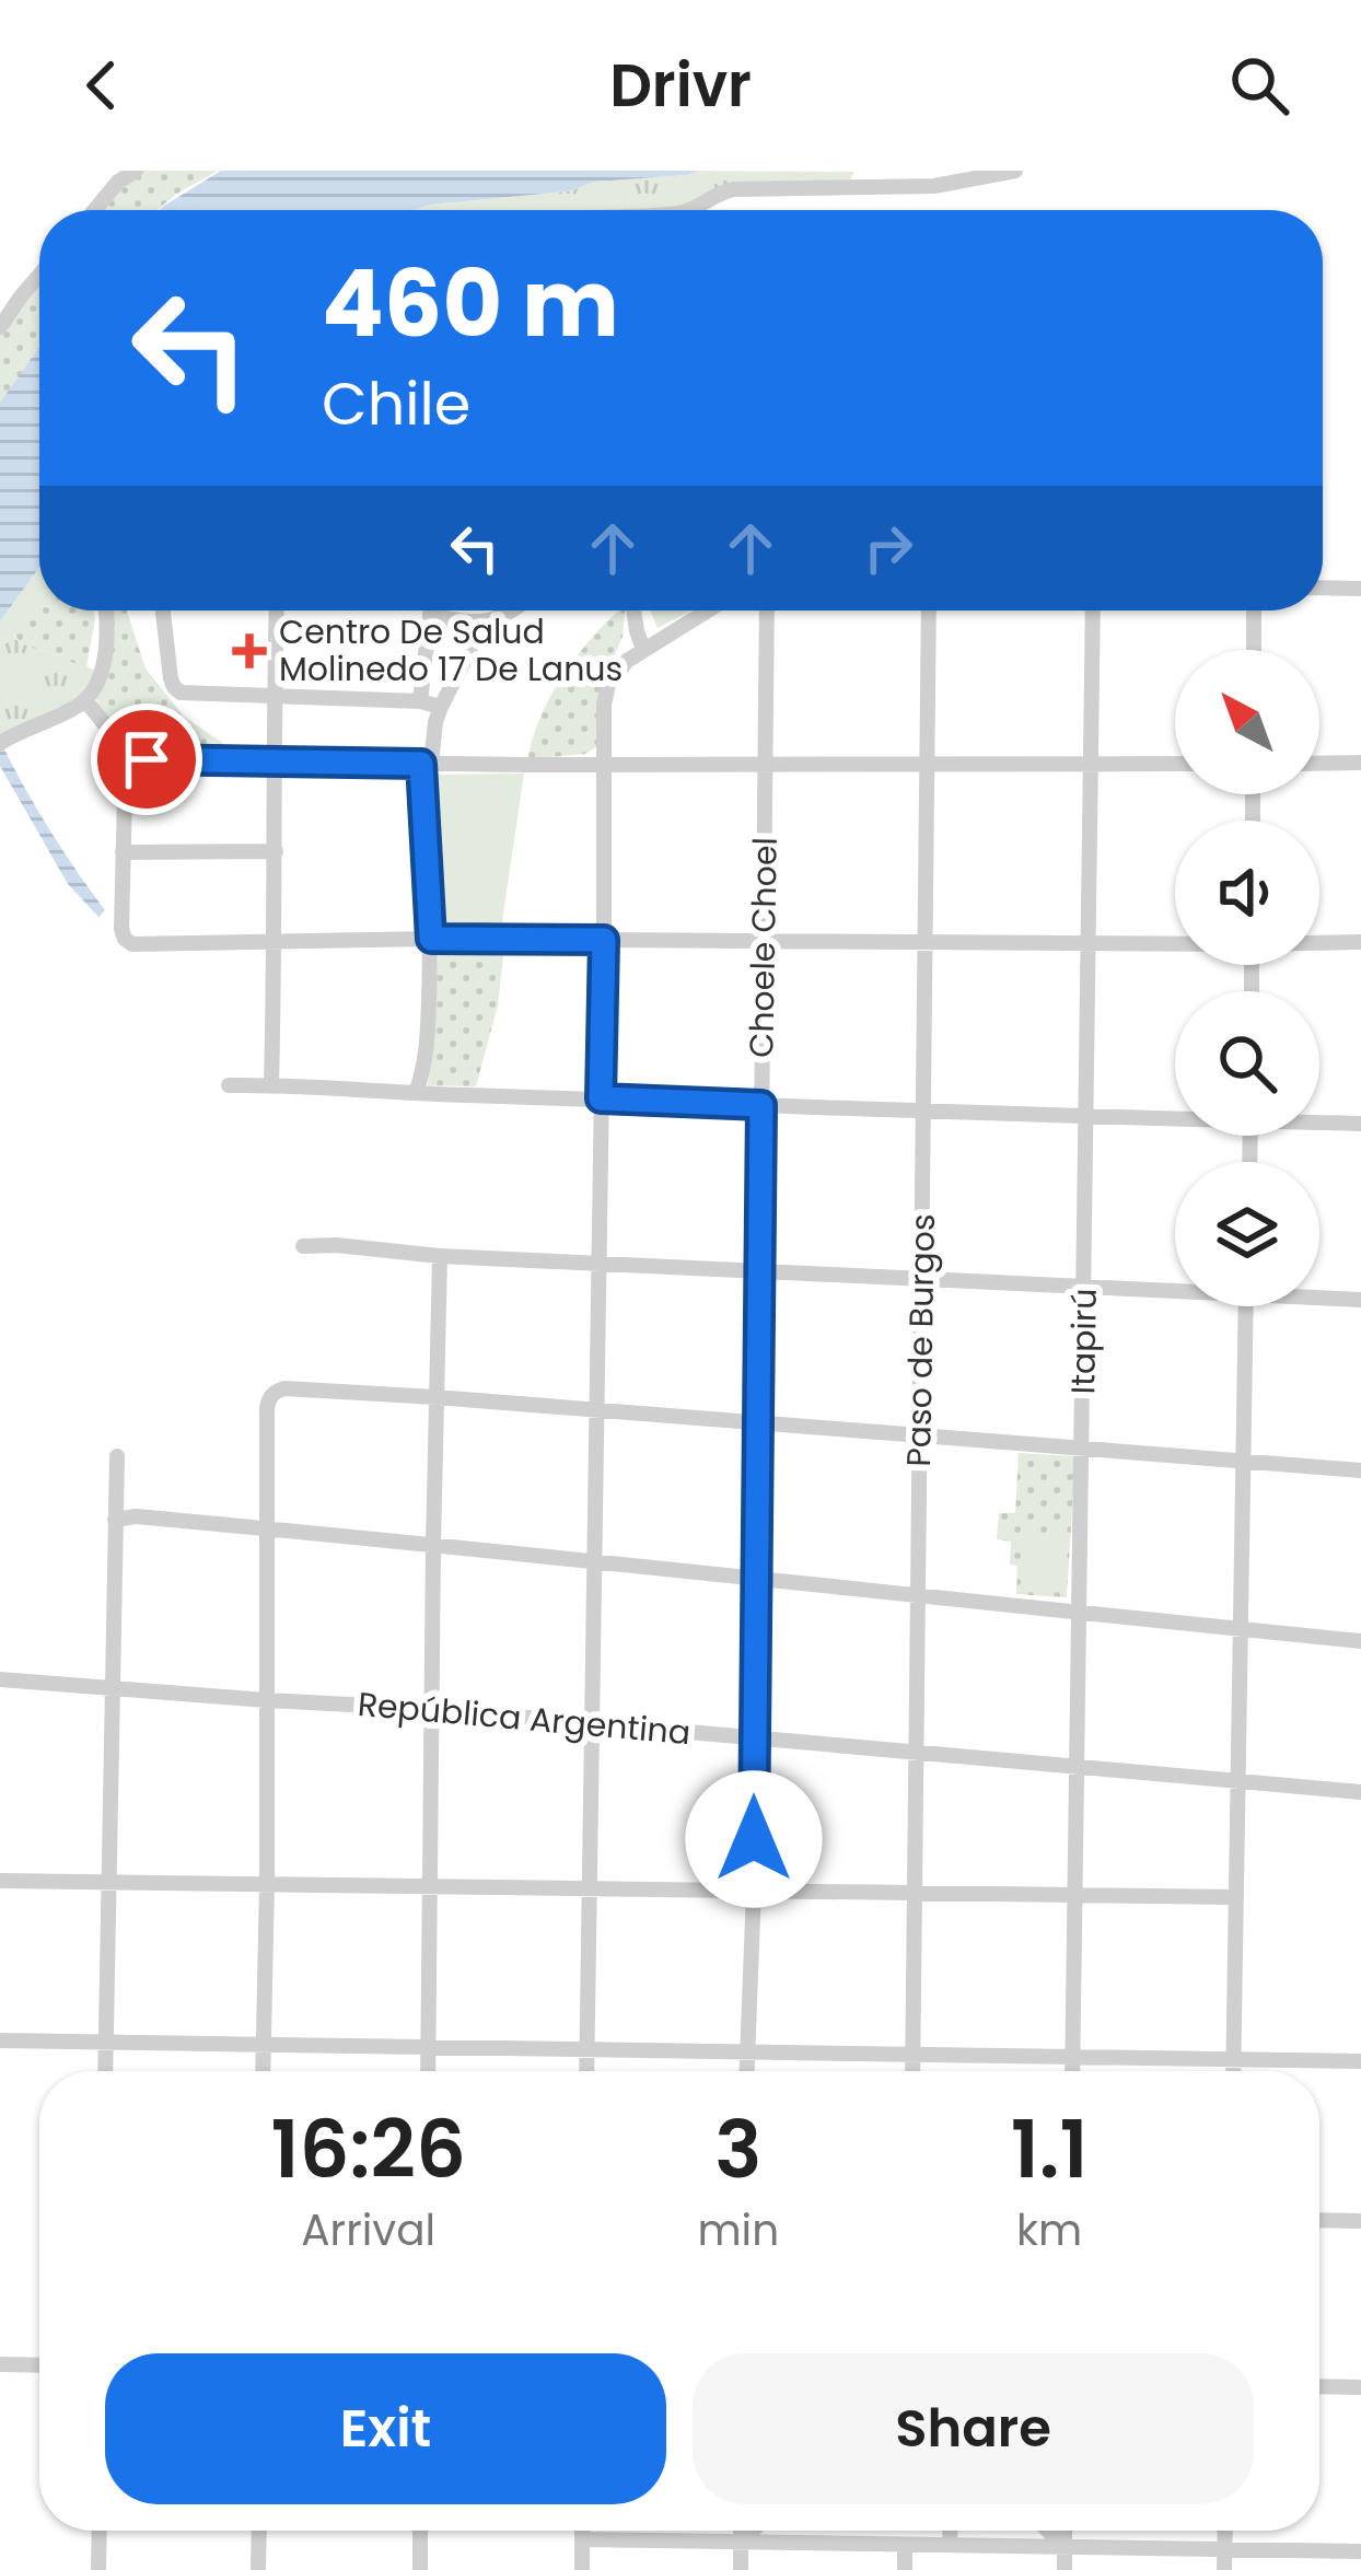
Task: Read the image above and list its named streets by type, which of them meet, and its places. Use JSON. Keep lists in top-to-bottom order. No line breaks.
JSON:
{"streets":{"street":["Choele Choel","Paso de Burgos","Itapirú","República Argentina"]},"crossings":[["Choele Choel","República Argentina"],["Paso de Burgos","República Argentina"],["Itapirú","República Argentina"]],"places":{"health":["Centro De Salud Molinedo 17 De Lanus"]},"north":"top left","page":{"header":"Drivr","turn":["460 m","Chile"],"eta":["16:26","Arrival","3","min","1.1","km"],"buttons":["Exit","Share"]}}
